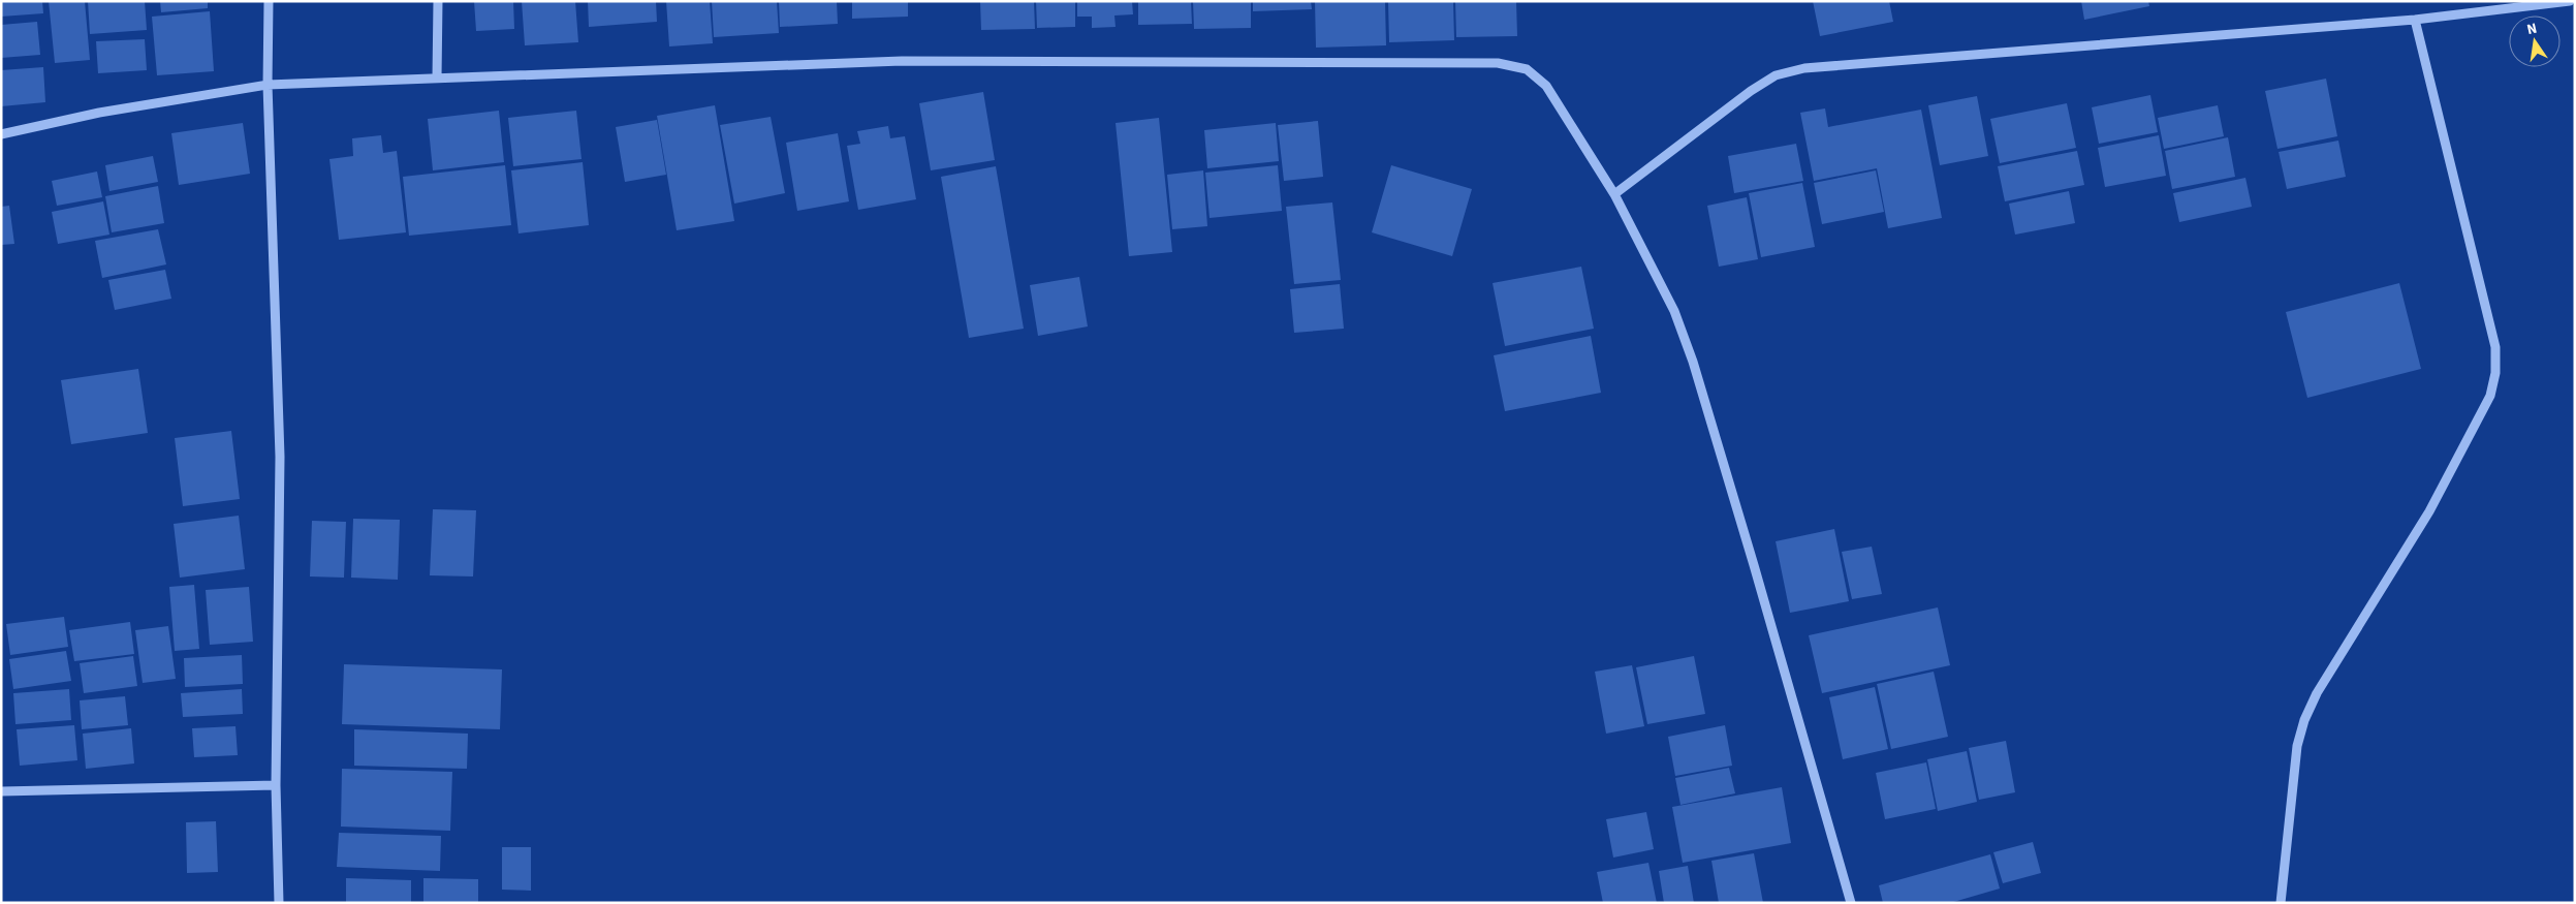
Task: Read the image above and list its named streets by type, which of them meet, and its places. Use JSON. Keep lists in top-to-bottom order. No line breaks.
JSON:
{"north":"top"}
